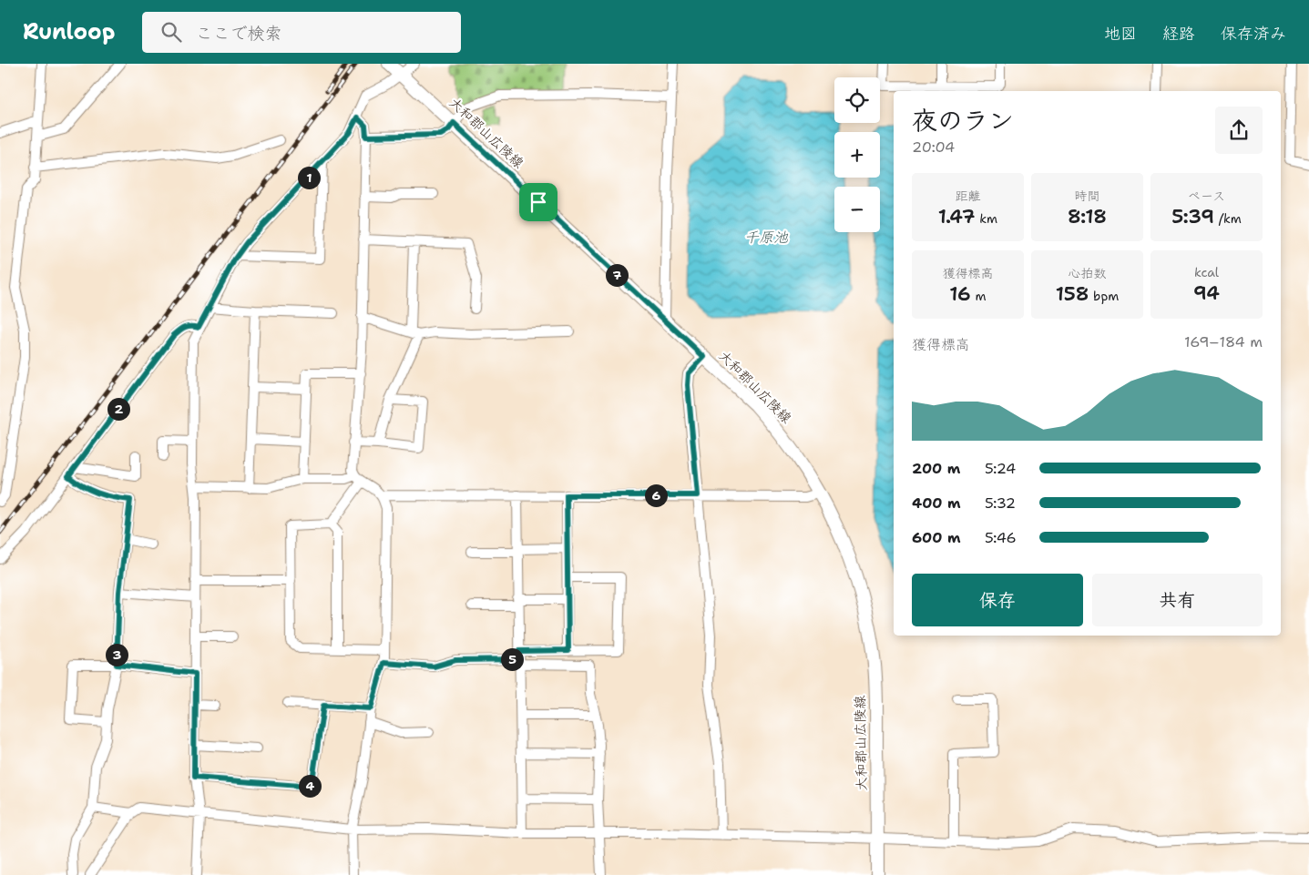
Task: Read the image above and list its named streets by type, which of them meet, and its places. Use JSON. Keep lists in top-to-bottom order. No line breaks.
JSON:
{"streets":{"main road":["大和郡山広陵線"]},"water":["千原池"],"page":{"header":"Runloop","search":"ここで検索","nav":["地図","経路","保存済み"],"map_buttons":["+","−"],"heading":["夜のラン","20:04"],"pins":["1","7","2","6","3","5","4"],"stats":[["距離","1.47 km"],["時間","8:18"],["ペース","5:39 /km"],["獲得標高","16 m"],["心拍数","158 bpm"],["kcal","94"]],"chart":["獲得標高","169–184 m"],"list":[{"name":"200 m","note":"5:24"},{"name":"400 m","note":"5:32"},{"name":"600 m","note":"5:46"}],"buttons":["保存","共有"]}}
